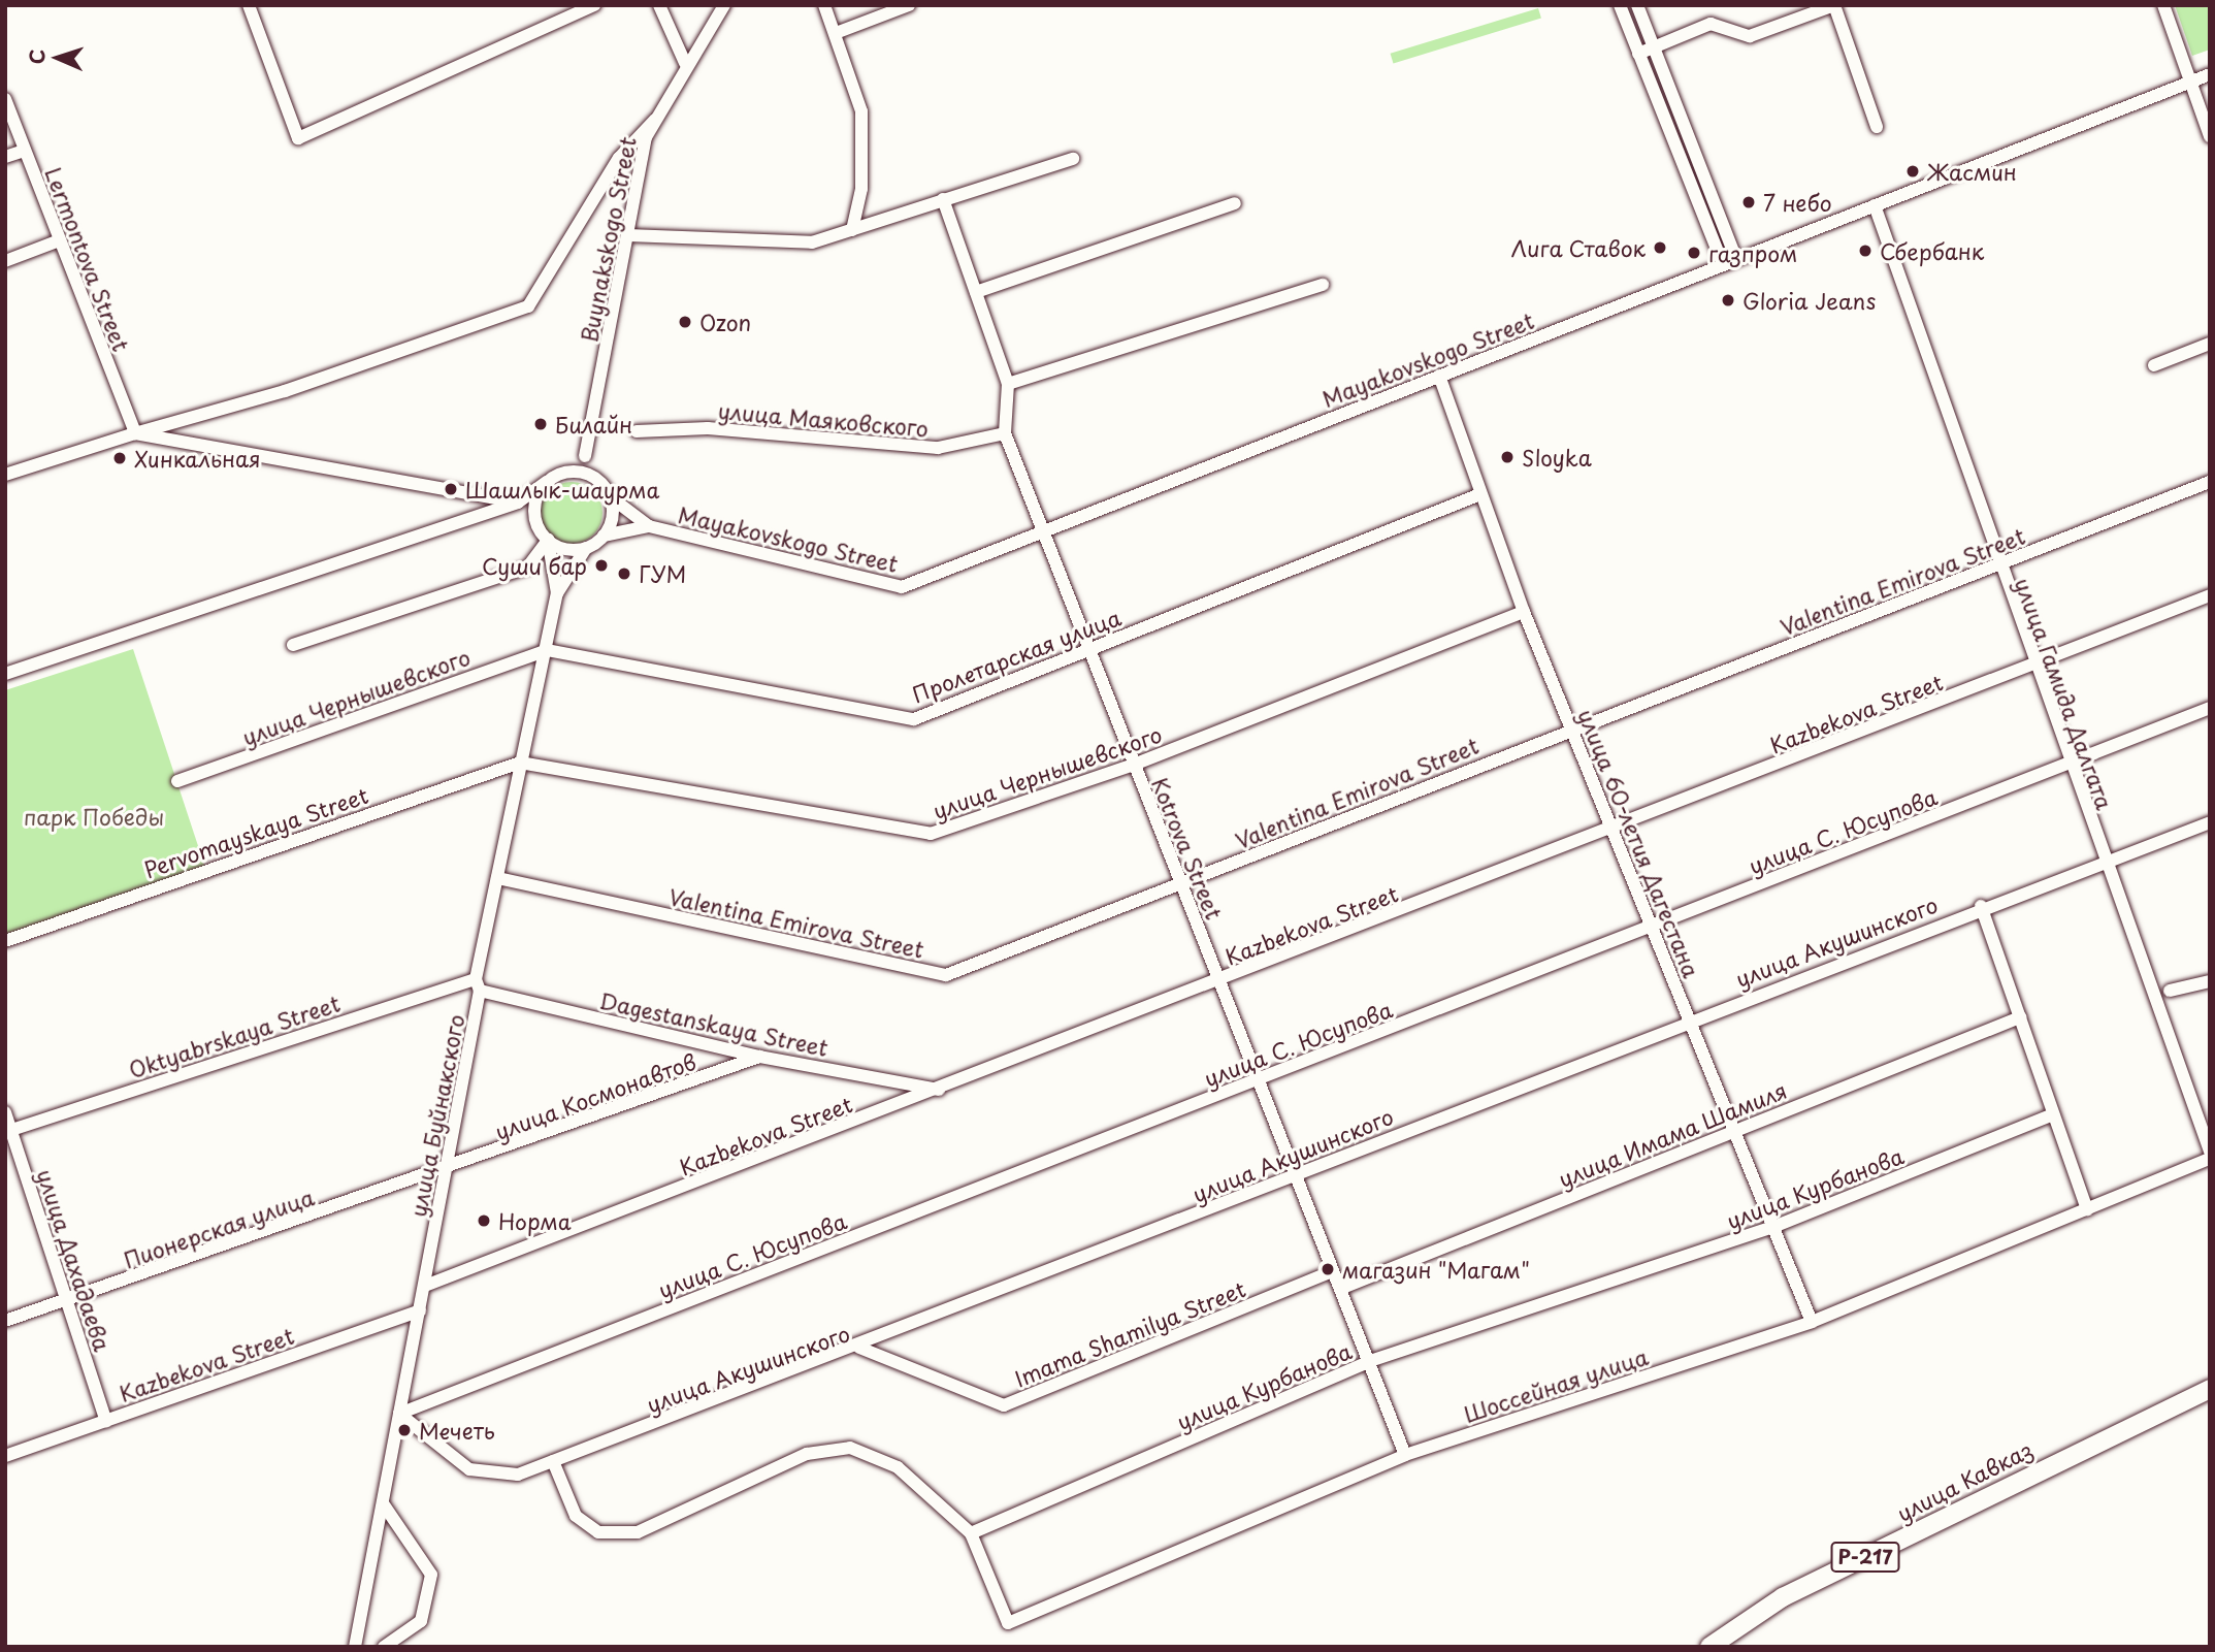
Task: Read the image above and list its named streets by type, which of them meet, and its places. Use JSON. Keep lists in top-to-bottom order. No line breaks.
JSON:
{"streets":{"highway":["улица Кавказ","Р-217"],"street":["Buynakskogo Street","Lermontova Street","Mayakovskogo Street","улица Маяковского","Valentina Emirova Street","Пролетарская улица","улица Гамида Далгата","улица Чернышевского","Kazbekova Street","улица С. Юсупова","Pervomayskaya Street","улица 60-летия Дагестана","Kotrova Street","улица Акушинского","Dagestanskaya Street","Oktyabrskaya Street","улица Космонавтов","улица Буйнакского","улица Имама Шамиля","улица Курбанова","Пионерская улица","улица Дахадаева","Imama Shamilya Street","Шоссейная улица"]},"crossings":[["Mayakovskogo Street","улица Гамида Далгата"],["Mayakovskogo Street","улица 60-летия Дагестана"],["Mayakovskogo Street","Kotrova Street"],["улица Маяковского","Kotrova Street"],["Valentina Emirova Street","улица Гамида Далгата"],["Valentina Emirova Street","улица 60-летия Дагестана"],["Valentina Emirova Street","Kotrova Street"],["Valentina Emirova Street","улица Буйнакского"],["Пролетарская улица","улица Чернышевского"],["Пролетарская улица","улица 60-летия Дагестана"],["Пролетарская улица","Kotrova Street"],["Пролетарская улица","улица Буйнакского"],["улица Гамида Далгата","Kazbekova Street"],["улица Гамида Далгата","улица С. Юсупова"],["улица Гамида Далгата","улица Акушинского"],["улица Чернышевского","Pervomayskaya Street"],["улица Чернышевского","улица 60-летия Дагестана"],["улица Чернышевского","Kotrova Street"],["улица Чернышевского","улица Буйнакского"],["Kazbekova Street","улица 60-летия Дагестана"],["Kazbekova Street","Kotrova Street"],["Kazbekova Street","Dagestanskaya Street"],["Kazbekova Street","улица Буйнакского"],["Kazbekova Street","улица Дахадаева"],["улица С. Юсупова","улица 60-летия Дагестана"],["улица С. Юсупова","Kotrova Street"],["улица С. Юсупова","улица Акушинского"],["улица С. Юсупова","улица Буйнакского"],["Pervomayskaya Street","улица Буйнакского"],["улица 60-летия Дагестана","улица Акушинского"],["улица 60-летия Дагестана","улица Имама Шамиля"],["улица 60-летия Дагестана","улица Курбанова"],["улица 60-летия Дагестана","Шоссейная улица"],["Kotrova Street","улица Акушинского"],["Kotrova Street","улица Имама Шамиля"],["Kotrova Street","улица Курбанова"],["Kotrova Street","Imama Shamilya Street"],["Kotrova Street","Шоссейная улица"],["улица Акушинского","улица Буйнакского"],["улица Акушинского","Imama Shamilya Street"],["Dagestanskaya Street","Oktyabrskaya Street"],["Dagestanskaya Street","улица Космонавтов"],["Dagestanskaya Street","улица Буйнакского"],["Oktyabrskaya Street","улица Буйнакского"],["Oktyabrskaya Street","улица Дахадаева"],["улица Космонавтов","улица Буйнакского"],["улица Космонавтов","Пионерская улица"],["улица Буйнакского","Пионерская улица"],["улица Курбанова","Шоссейная улица"],["Пионерская улица","улица Дахадаева"]],"parks":["парк Победы"],"places":["Жасмин","7 небо","Лига Ставок","Сбербанк","газпром","Gloria Jeans","Ozon","Билайн","Sloyka","Хинкальная","Шашлык-шаурма","Суши бар","ГУМ","Норма","магазин \"Магам\"","Мечеть"],"north":"left"}
